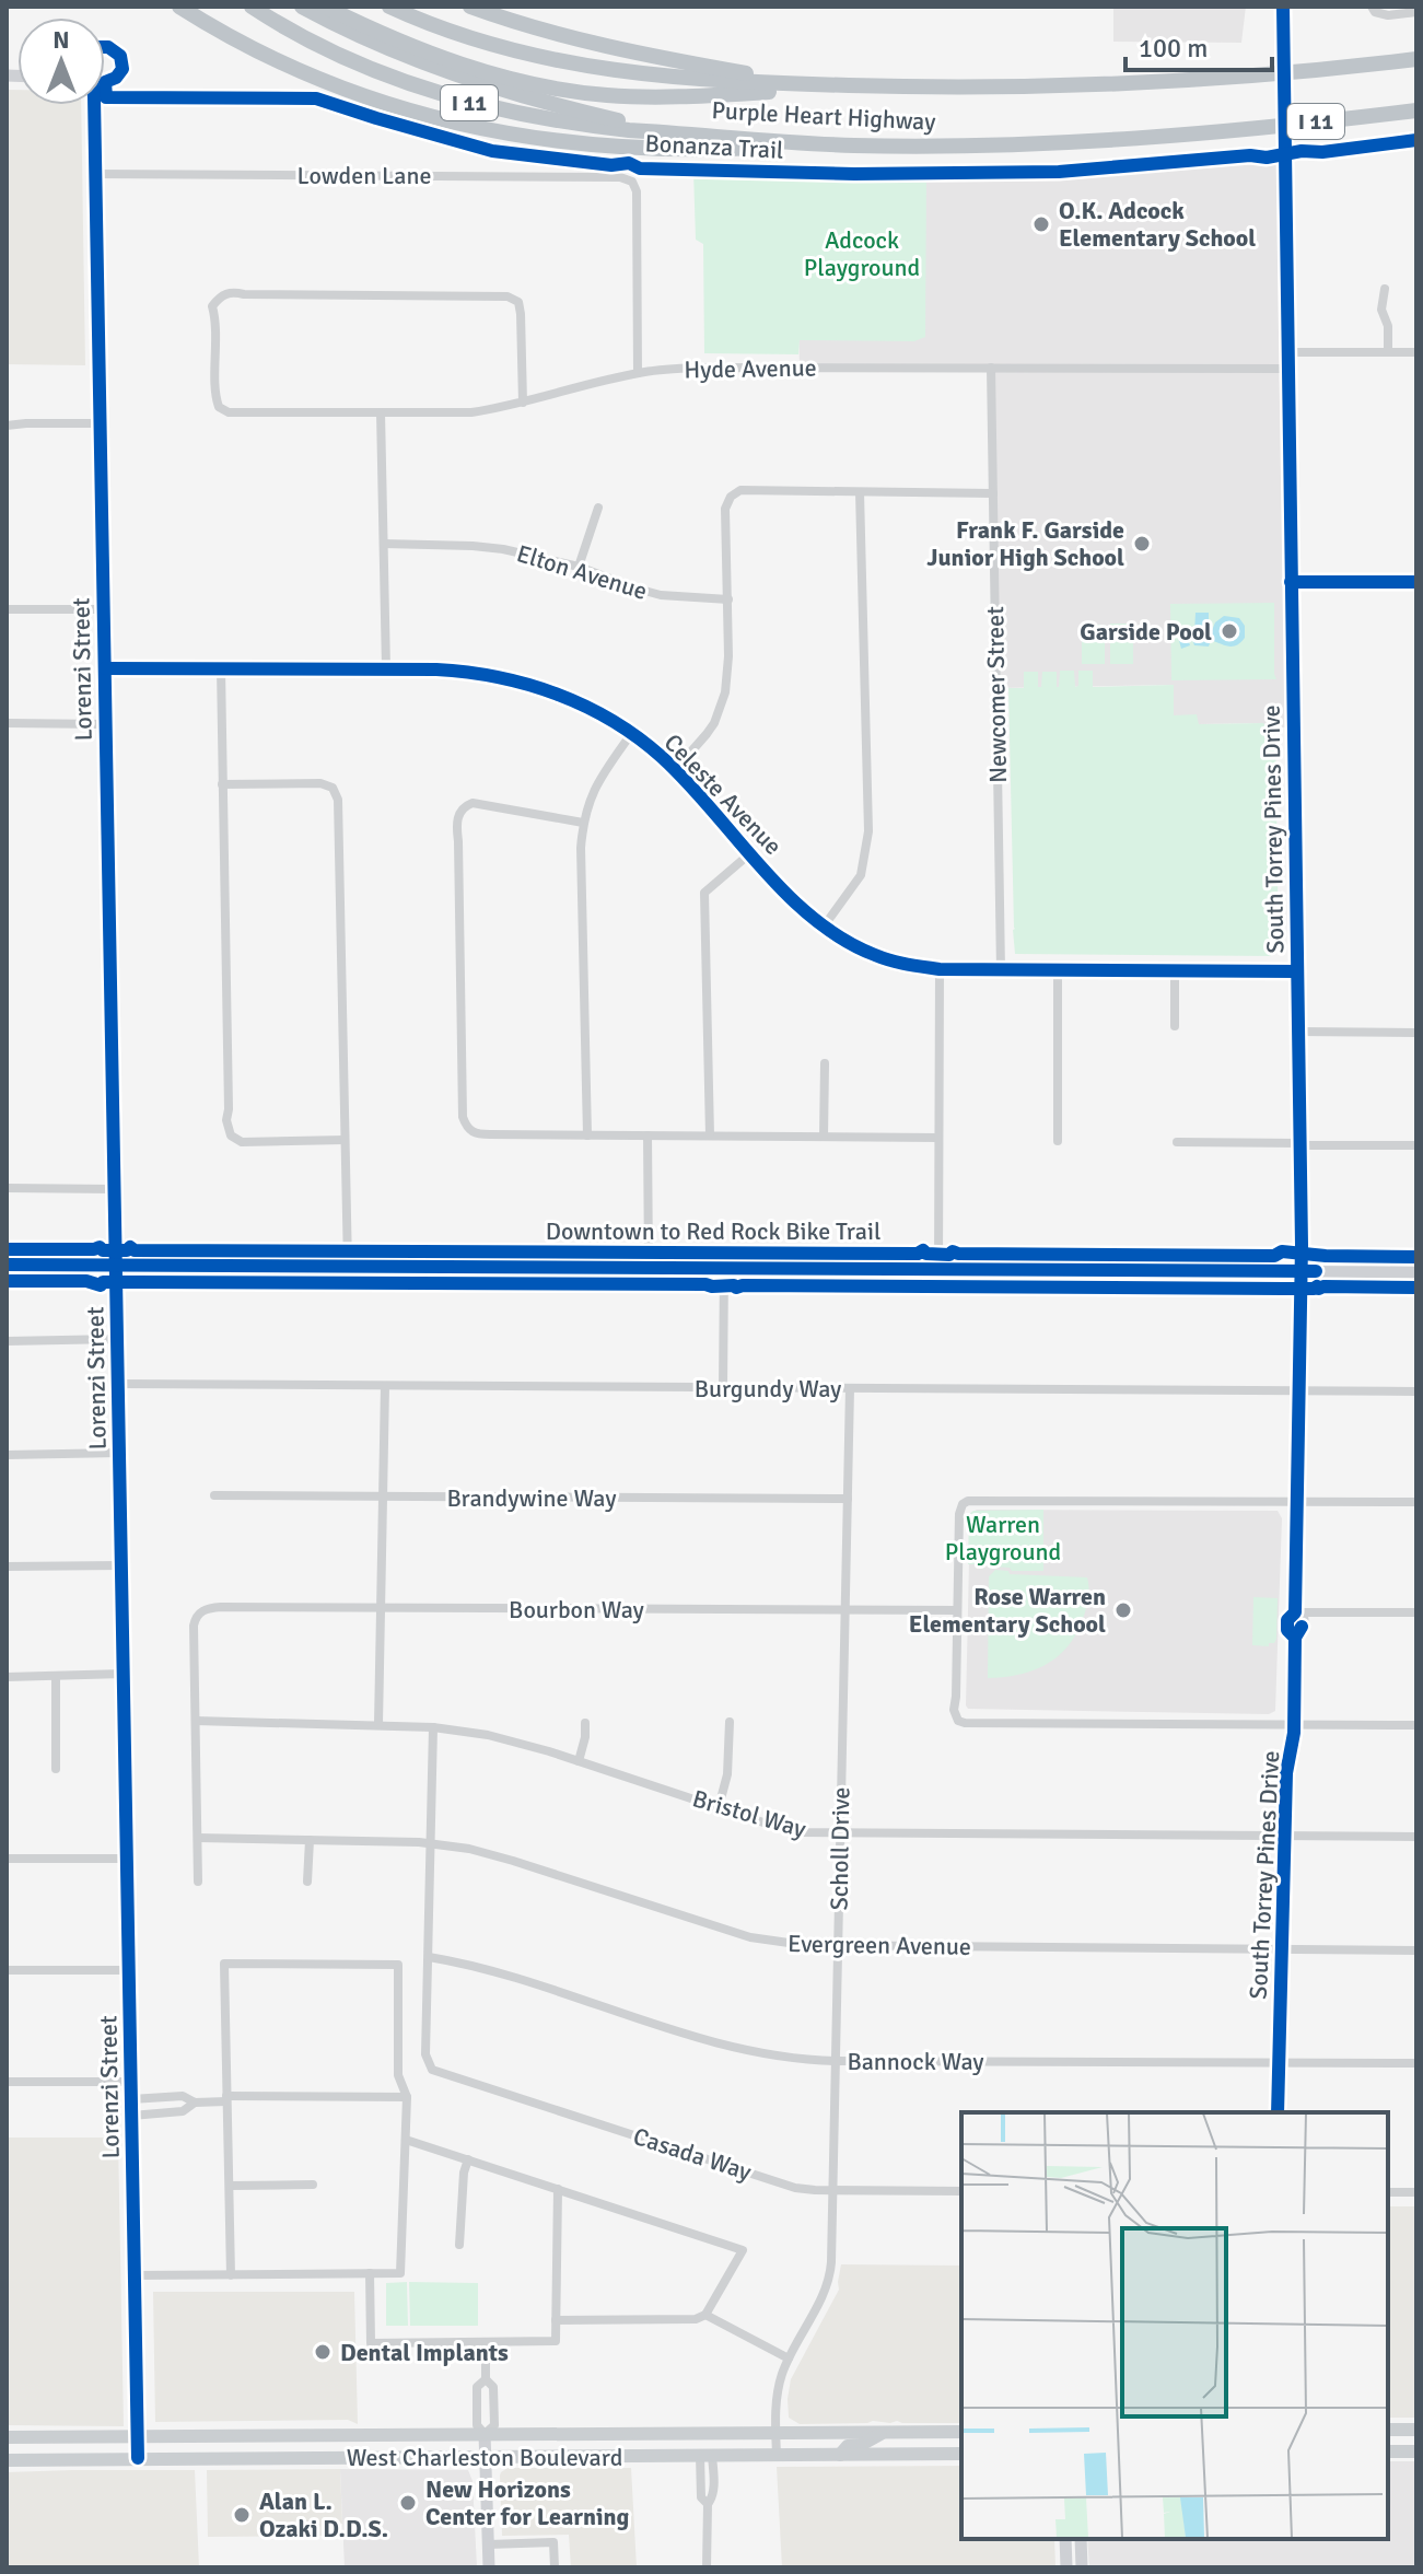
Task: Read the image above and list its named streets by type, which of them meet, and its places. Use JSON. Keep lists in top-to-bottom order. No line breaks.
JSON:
{"streets":{"highway":["I 11","Purple Heart Highway"],"main road":["West Charleston Boulevard"],"street":["Lowden Lane","Hyde Avenue","Elton Avenue","Lorenzi Street","Newcomer Street","Celeste Avenue","South Torrey Pines Drive","Burgundy Way","Brandywine Way","Bourbon Way","Bristol Way","Scholl Drive","Evergreen Avenue","Bannock Way","Casada Way"],"cycle path":["Bonanza Trail","Downtown to Red Rock Bike Trail"]},"crossings":[["Lowden Lane","Hyde Avenue"],["Lowden Lane","Lorenzi Street"],["Hyde Avenue","Newcomer Street"],["Hyde Avenue","South Torrey Pines Drive"],["Lorenzi Street","Celeste Avenue"],["Lorenzi Street","Burgundy Way"],["Lorenzi Street","West Charleston Boulevard"],["Newcomer Street","Celeste Avenue"],["Celeste Avenue","South Torrey Pines Drive"],["South Torrey Pines Drive","Burgundy Way"],["South Torrey Pines Drive","Bristol Way"],["South Torrey Pines Drive","Evergreen Avenue"],["South Torrey Pines Drive","Bannock Way"],["Burgundy Way","Scholl Drive"],["Brandywine Way","Scholl Drive"],["Bourbon Way","Bristol Way"],["Bourbon Way","Scholl Drive"],["Bristol Way","Scholl Drive"],["Scholl Drive","Evergreen Avenue"],["Scholl Drive","Bannock Way"],["Scholl Drive","Casada Way"],["Scholl Drive","West Charleston Boulevard"],["Bannock Way","Casada Way"]],"parks":["Adcock Playground","Warren Playground"],"places":["O.K. Adcock Elementary School","Frank F. Garside Junior High School","Garside Pool","Rose Warren Elementary School","Dental Implants","New Horizons Center for Learning","Alan L. Ozaki D.D.S."],"scale_bar":"100 m","north":"top"}
